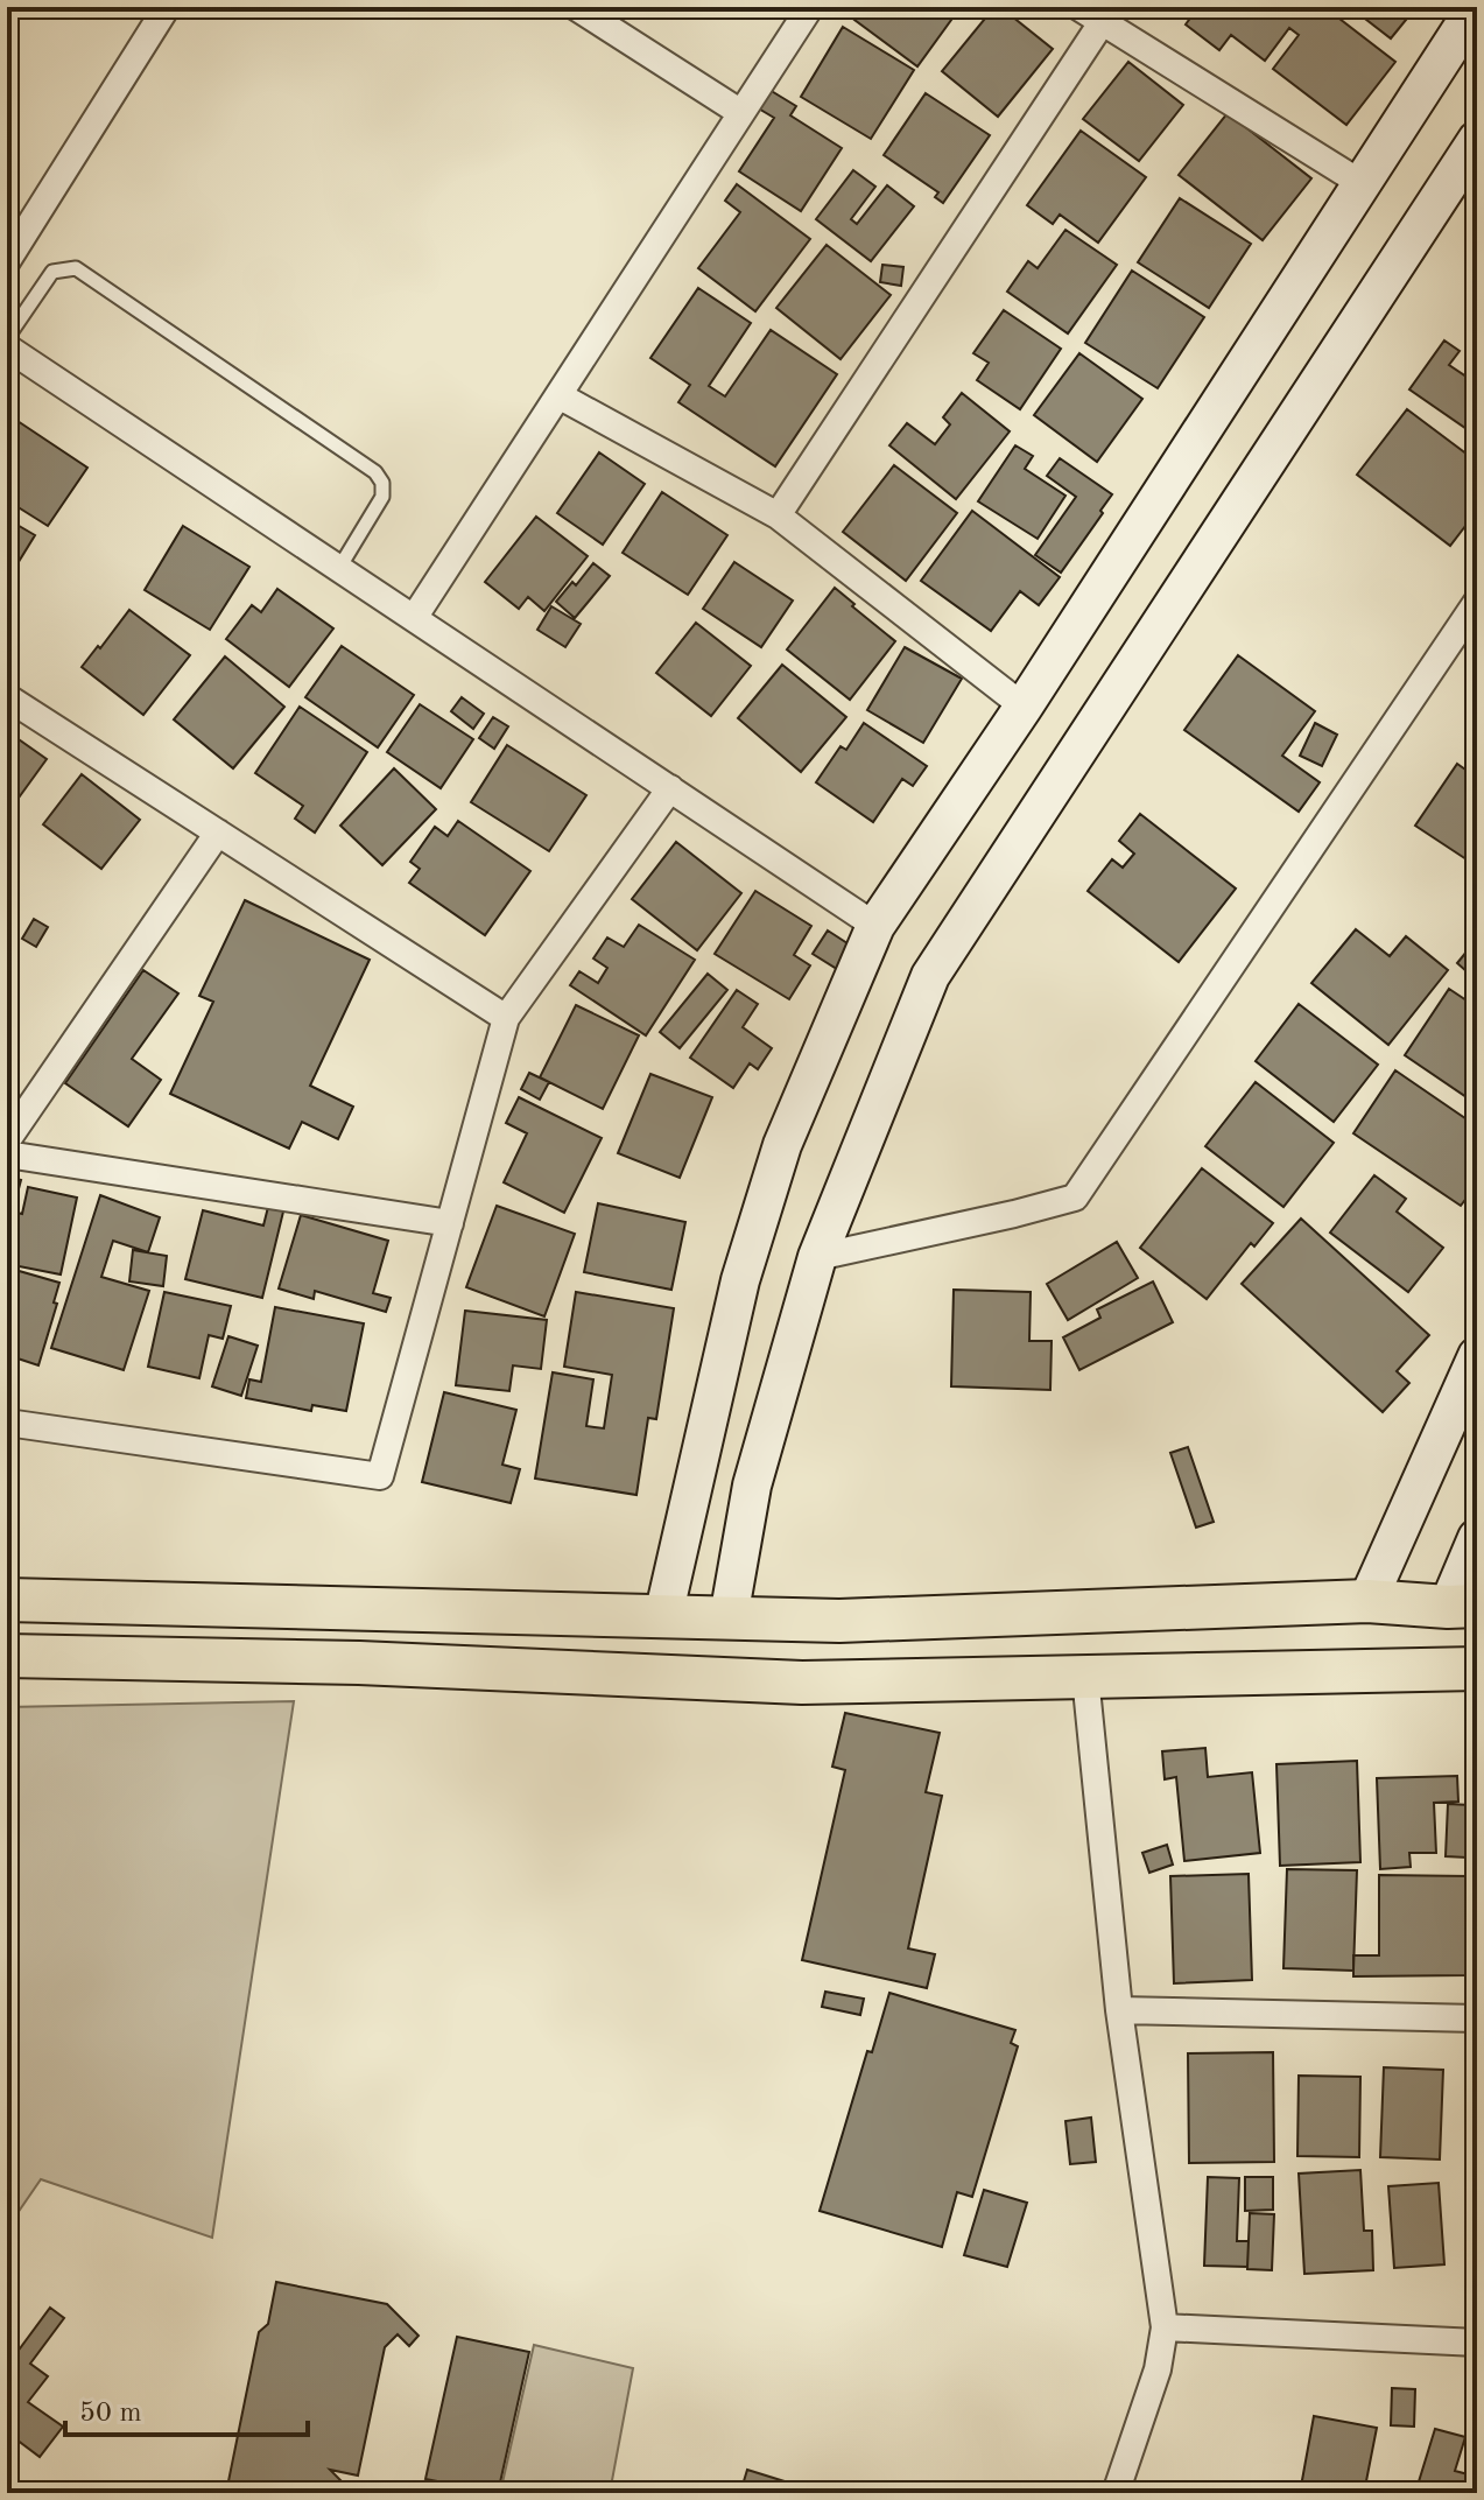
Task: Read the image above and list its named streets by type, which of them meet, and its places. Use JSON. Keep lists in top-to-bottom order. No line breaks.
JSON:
{"scale_bar":"50 m"}
